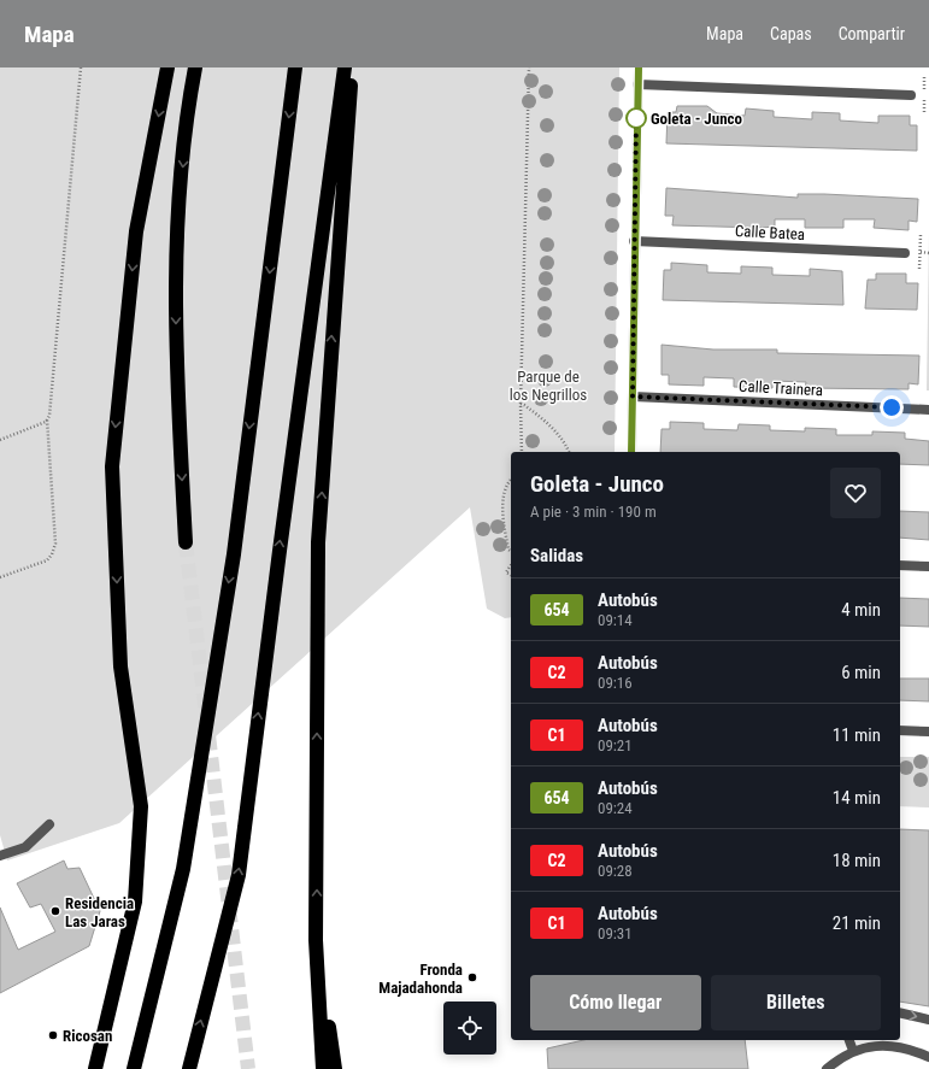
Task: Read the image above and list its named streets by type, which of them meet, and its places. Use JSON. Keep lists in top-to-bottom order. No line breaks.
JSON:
{"streets":{"street":["Calle Batea","Calle Trainera"]},"parks":["Parque de los Negrillos"],"places":["Goleta - Junco","Residencia Las Jaras","Fronda Majadahonda","Ricosan"],"lines":["bus line 654"],"page":{"header":"Mapa","nav":["Mapa","Capas","Compartir"],"heading":[["Goleta - Junco","A pie · 3 min · 190 m"],"Salidas"],"list":[{"mark":"654","name":"Autobús","note":"09:14","value":"4 min"},{"mark":"C2","name":"Autobús","note":"09:16","value":"6 min"},{"mark":"C1","name":"Autobús","note":"09:21","value":"11 min"},{"mark":"654","name":"Autobús","note":"09:24","value":"14 min"},{"mark":"C2","name":"Autobús","note":"09:28","value":"18 min"},{"mark":"C1","name":"Autobús","note":"09:31","value":"21 min"}],"buttons":["Cómo llegar","Billetes"]}}
